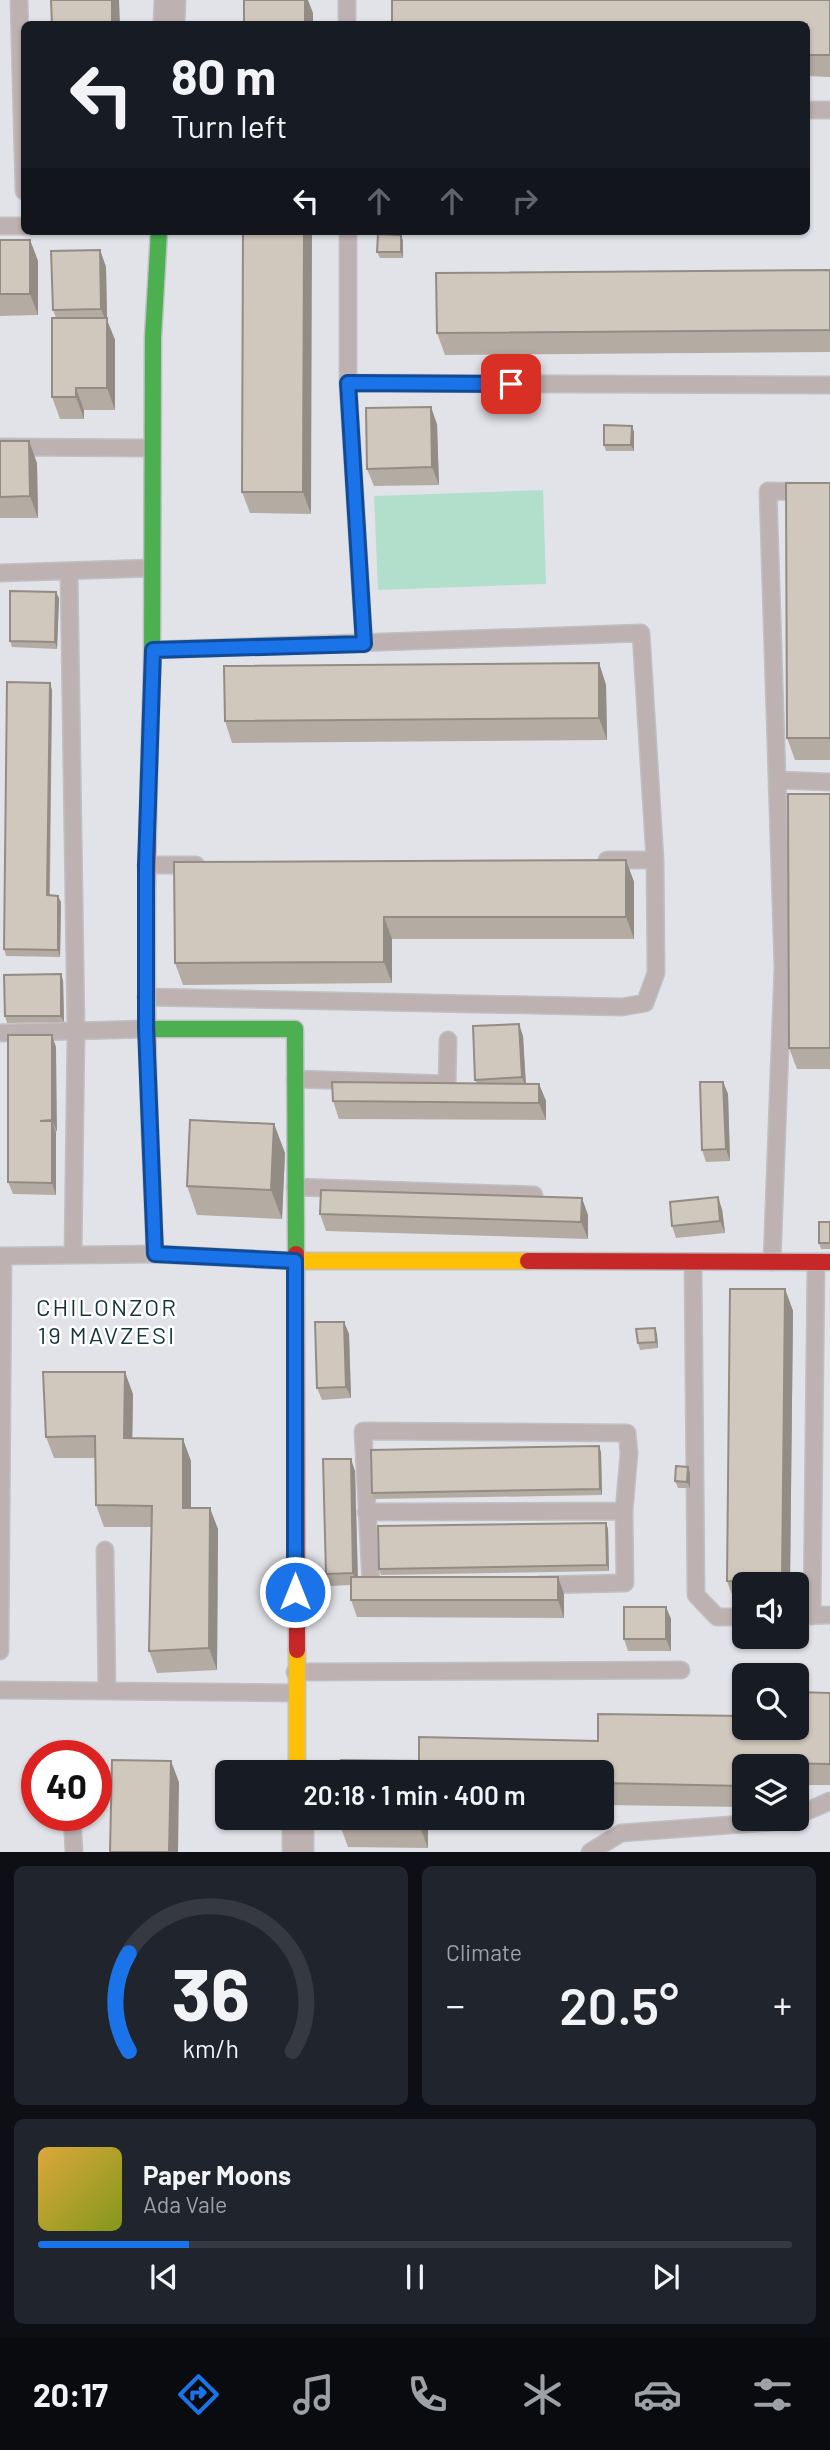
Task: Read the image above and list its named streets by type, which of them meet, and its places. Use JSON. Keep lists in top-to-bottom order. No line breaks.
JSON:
{"districts":["CHILONZOR 19 MAVZESI"],"page":{"turn":["80 m","Turn left"],"limit":"40","trip":"20:18 · 1 min · 400 m","tile":"Climate","heat":["−","20.5°","+"],"song":["Paper Moons","Ada Vale"],"tabs":"20:17","gauge":["36","km/h"]}}
